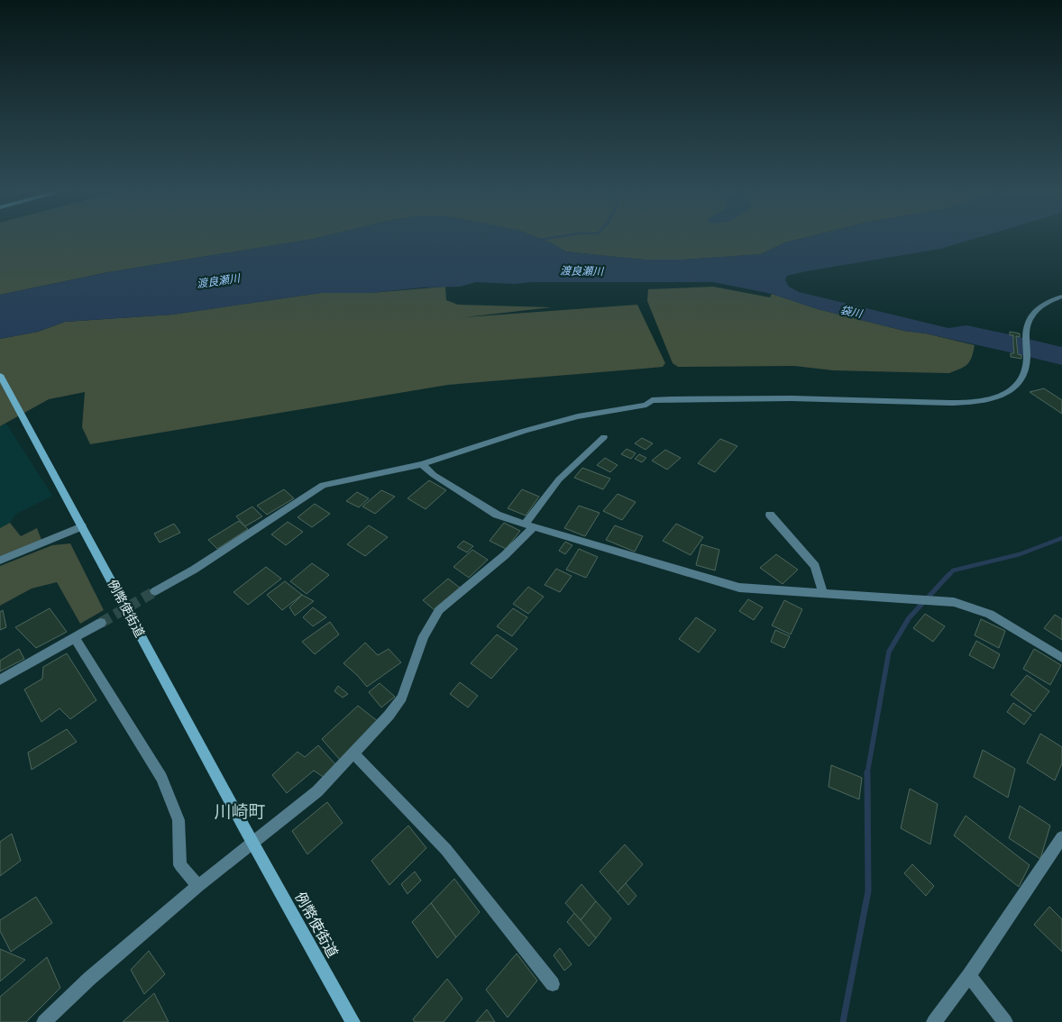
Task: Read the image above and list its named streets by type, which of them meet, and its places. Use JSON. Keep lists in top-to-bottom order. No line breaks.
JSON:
{"streets":{"main road":["例幣使街道"]},"districts":["川崎町"],"water":["渡良瀬川","袋川"]}
